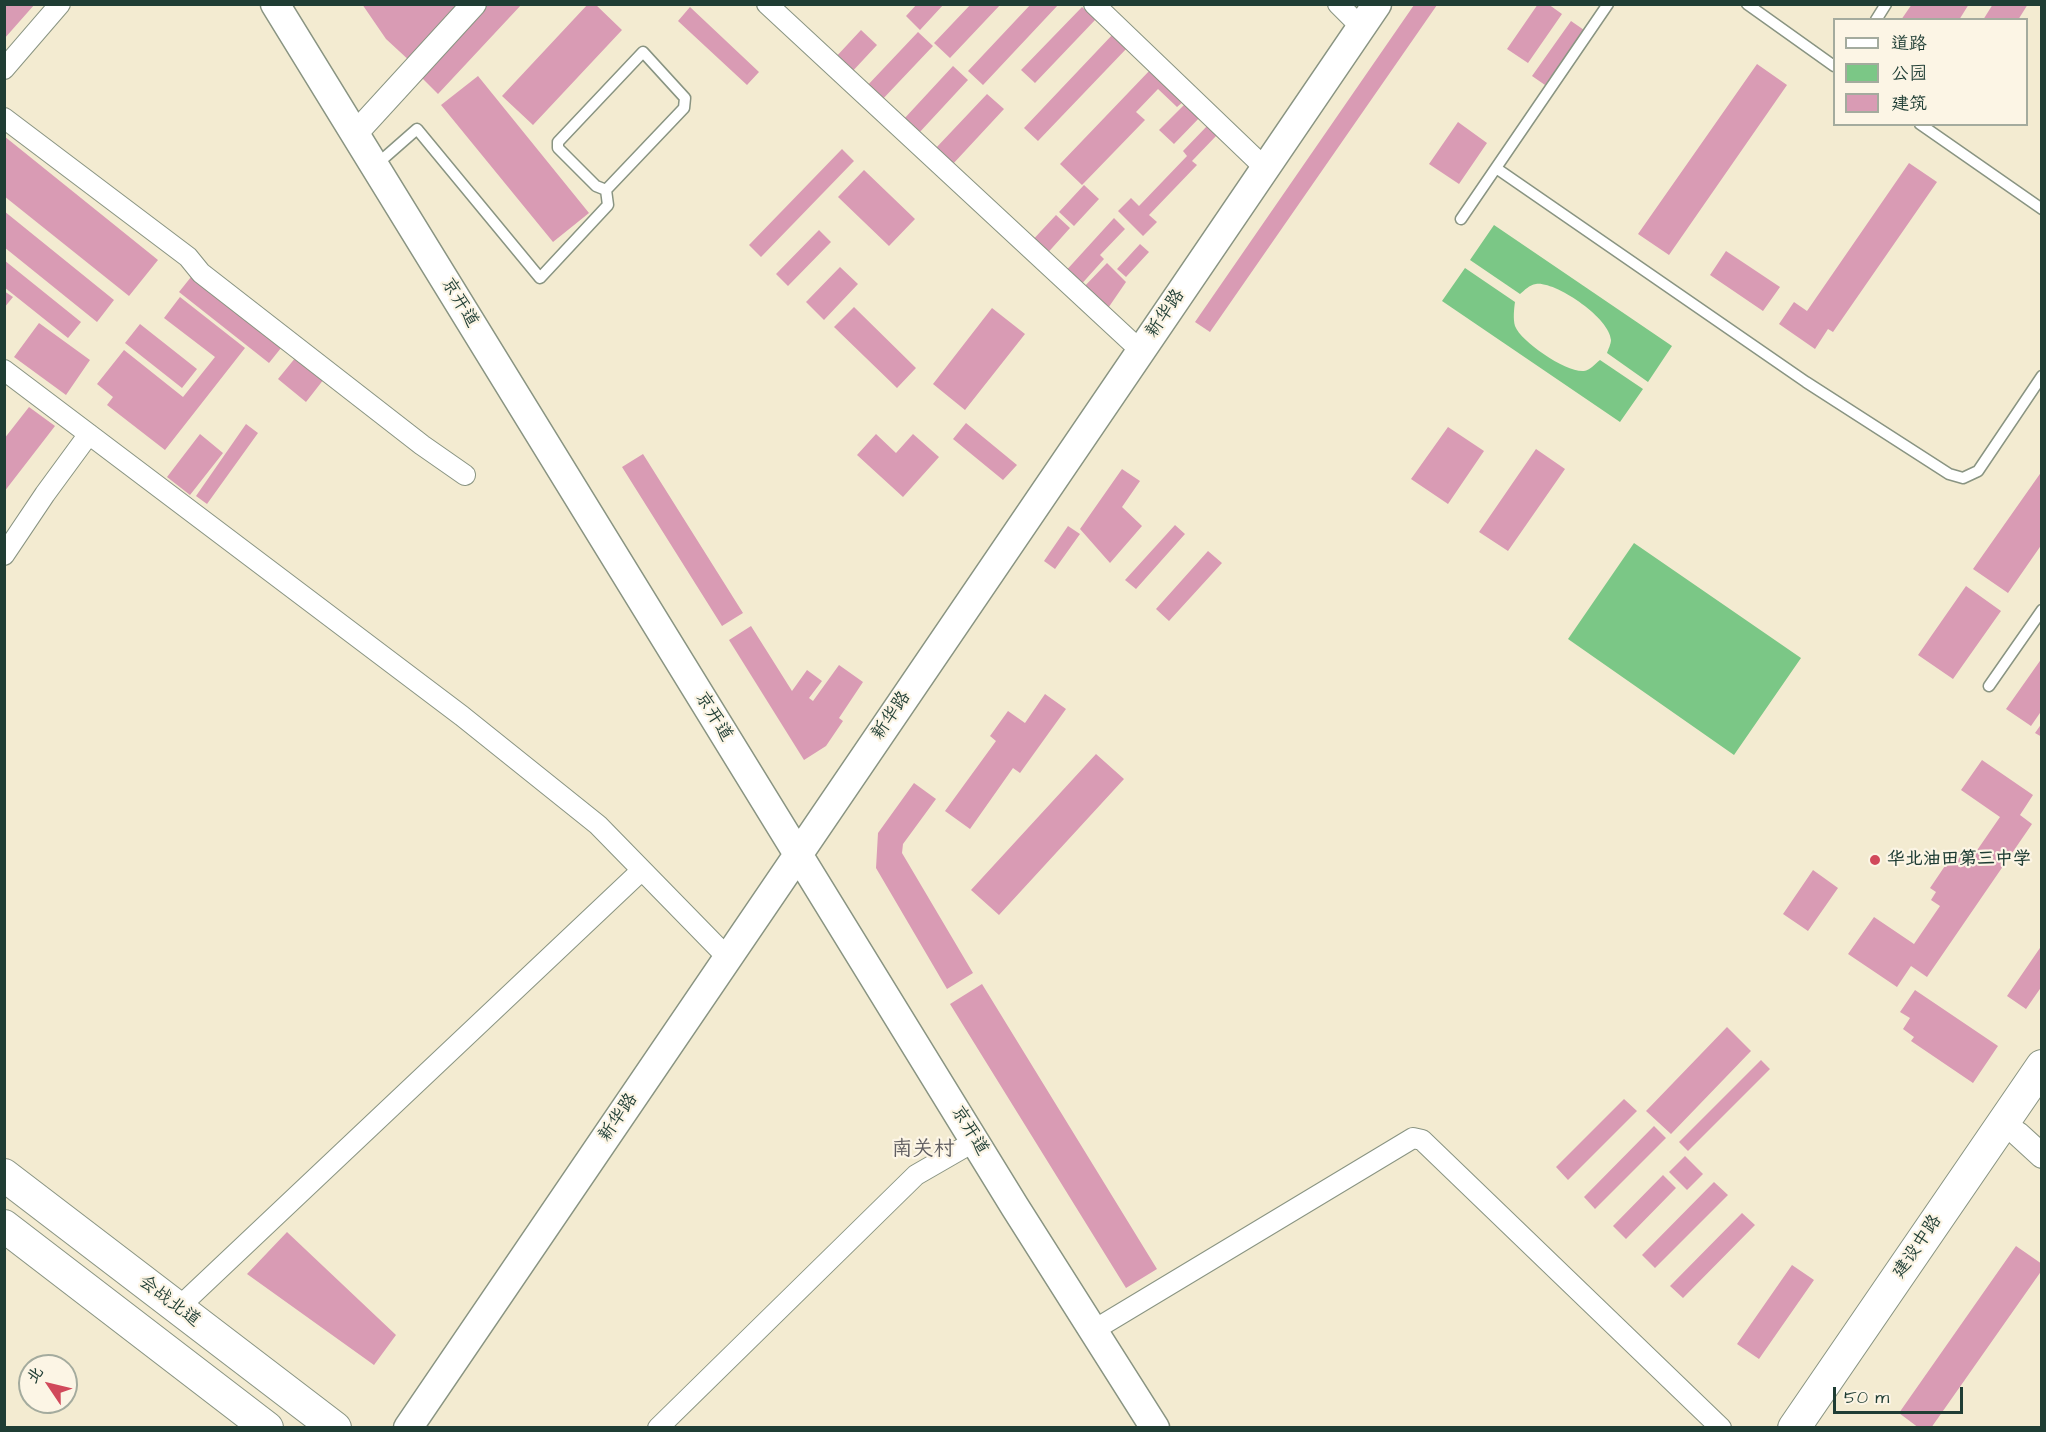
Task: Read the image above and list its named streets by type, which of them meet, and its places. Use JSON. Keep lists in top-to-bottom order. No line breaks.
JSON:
{"streets":{"main road":["京开道","新华路","建设中路","会战北道"]},"crossings":[["京开道","新华路"]],"districts":["南关村"],"places":["华北油田第三中学"],"legend":["道路","公园","建筑"],"scale_bar":"50 m","north":"top left"}
